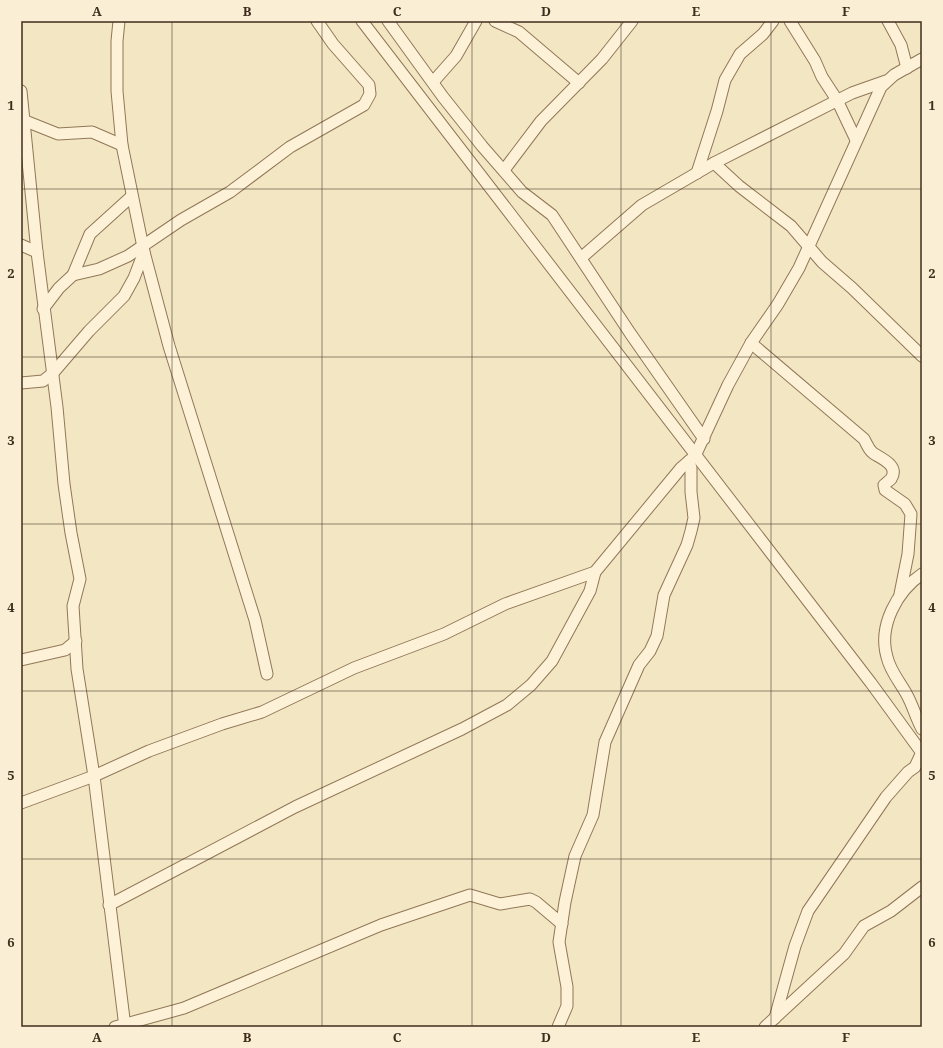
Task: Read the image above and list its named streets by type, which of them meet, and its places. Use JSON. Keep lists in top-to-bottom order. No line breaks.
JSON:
{"grid":{"columns":["A","B","C","D","E","F"],"rows":["1","2","3","4","5","6"]}}
